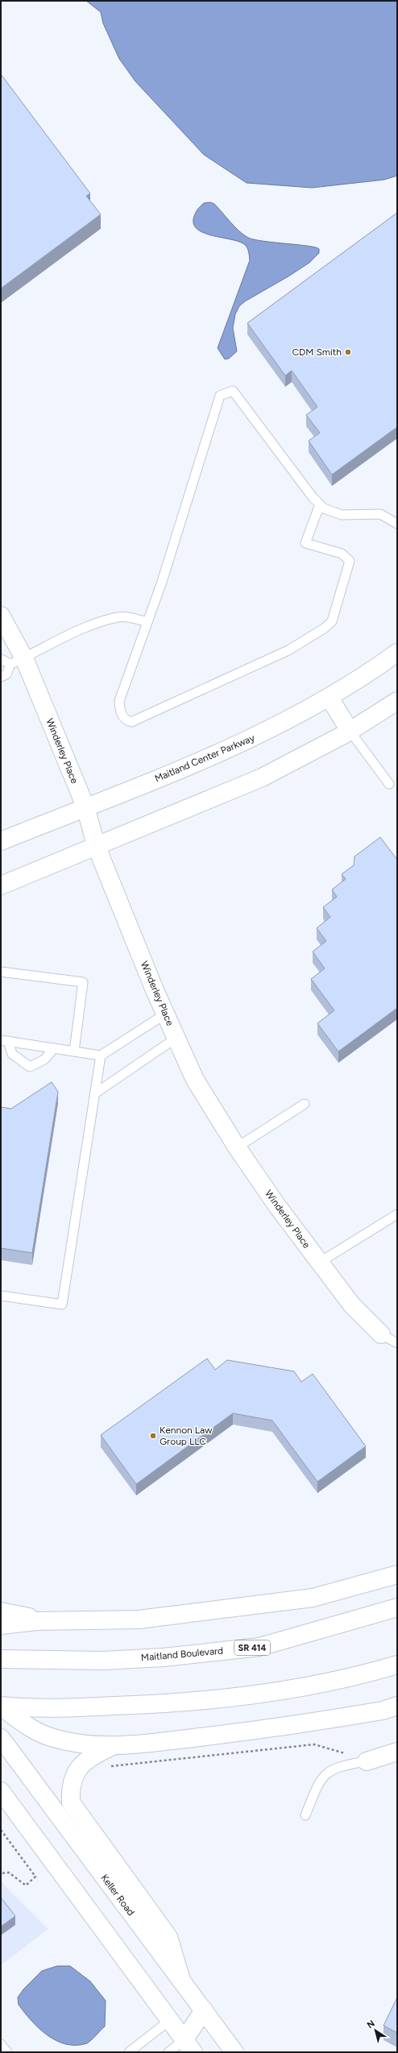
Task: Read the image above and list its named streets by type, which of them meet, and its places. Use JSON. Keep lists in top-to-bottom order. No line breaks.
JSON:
{"streets":{"main road":["Winderley Place","Maitland Center Parkway","SR 414","Maitland Boulevard","Keller Road"]},"crossings":[["Winderley Place","Maitland Center Parkway"]],"places":["CDM Smith","Kennon Law Group LLC"],"north":"top left"}
